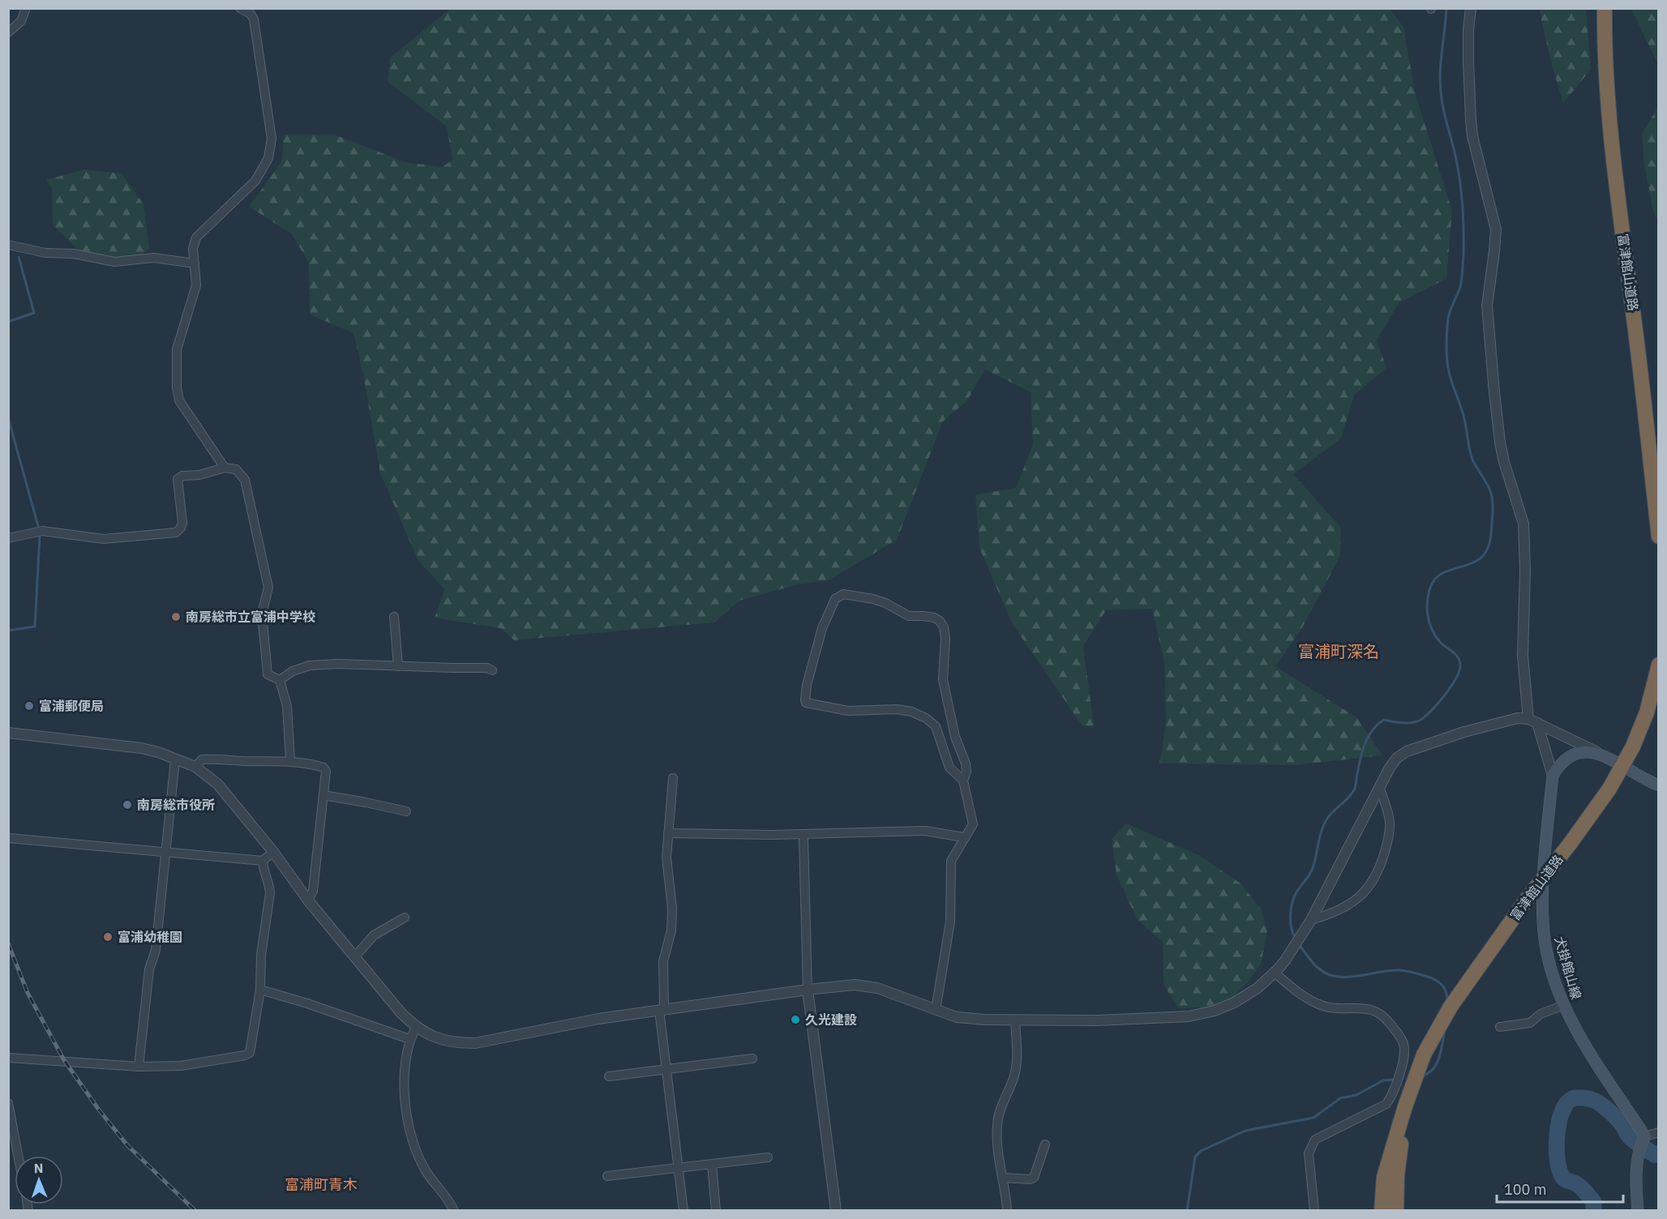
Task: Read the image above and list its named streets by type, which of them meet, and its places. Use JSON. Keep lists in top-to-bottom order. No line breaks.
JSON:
{"streets":{"highway":["富津館山道路"],"main road":["犬掛館山線"]},"districts":["富浦町深名","富浦町青木"],"places":["南房総市立富浦中学校","富浦郵便局","南房総市役所","富浦幼稚園","久光建設"],"scale_bar":"100 m","north":"top"}
